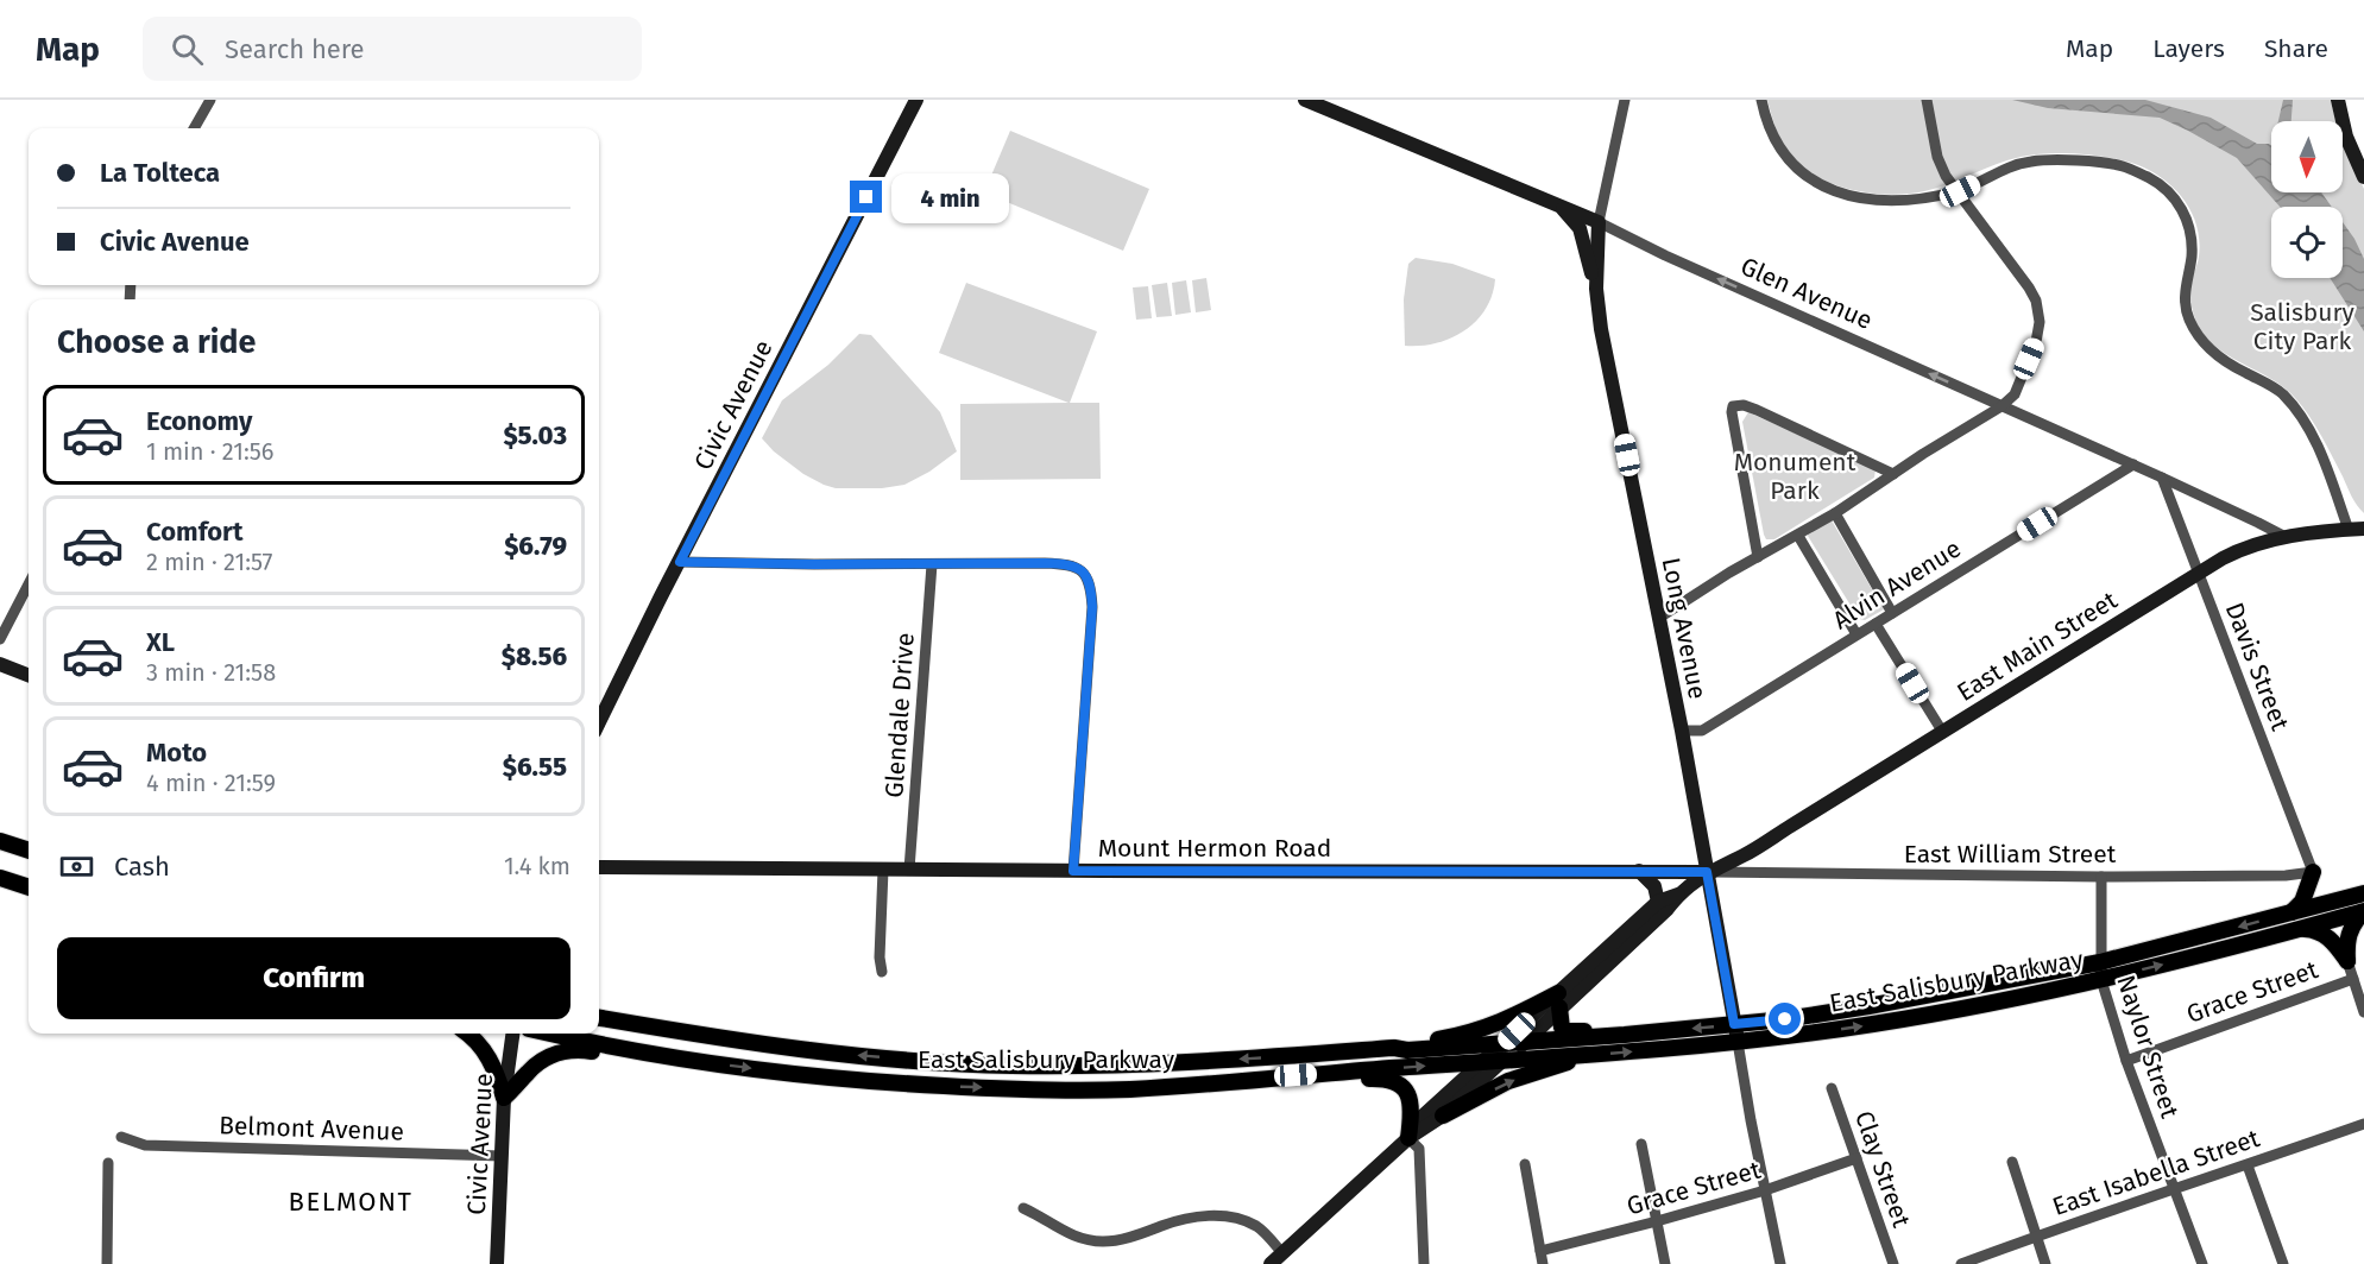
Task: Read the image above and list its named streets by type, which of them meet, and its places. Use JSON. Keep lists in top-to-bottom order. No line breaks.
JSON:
{"streets":{"main road":["Glen Avenue","Civic Avenue","Long Avenue","East Main Street","Mount Hermon Road","East Salisbury Parkway"],"street":["Alvin Avenue","Davis Street","Glendale Drive","East William Street","Grace Street","Naylor Street","Belmont Avenue","Clay Street","East Isabella Street"]},"crossings":[["Glen Avenue","Alvin Avenue"],["Glen Avenue","Long Avenue"],["Glen Avenue","East Main Street"],["Glen Avenue","Davis Street"],["Civic Avenue","Belmont Avenue"],["Alvin Avenue","Long Avenue"],["Long Avenue","East Main Street"],["Long Avenue","Mount Hermon Road"],["Long Avenue","East William Street"],["Long Avenue","East Salisbury Parkway"],["East Main Street","Davis Street"],["East Main Street","Mount Hermon Road"],["East Main Street","East William Street"],["East Main Street","East Salisbury Parkway"],["Davis Street","East William Street"],["Glendale Drive","Mount Hermon Road"],["Mount Hermon Road","East William Street"],["East William Street","Naylor Street"],["East Salisbury Parkway","Naylor Street"],["Grace Street","Naylor Street"],["Grace Street","Clay Street"],["Naylor Street","East Isabella Street"]],"one_way":["Glen Avenue"],"districts":["BELMONT"],"parks":["Salisbury City Park","Monument Park"],"north":"bottom","page":{"header":"Map","search":"Search here","nav":["Map","Layers","Share"],"banner":["La Tolteca","Civic Avenue"],"bubble":"4 min","heading":"Choose a ride","list":[{"name":"Economy","note":"1 min · 21:56","value":"$5.03"},{"name":"Comfort","note":"2 min · 21:57","value":"$6.79"},{"name":"XL","note":"3 min · 21:58","value":"$8.56"},{"name":"Moto","note":"4 min · 21:59","value":"$6.55"}],"pay":["Cash","1.4 km"],"buttons":"Confirm"}}
